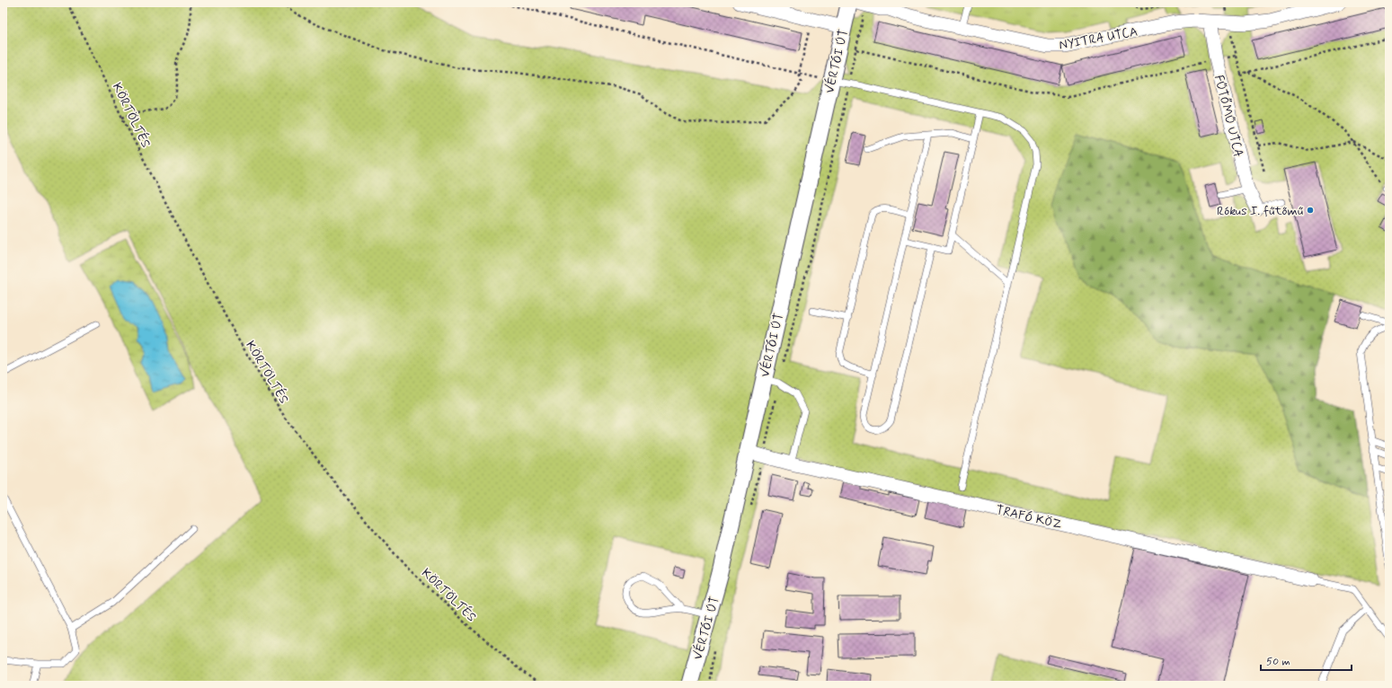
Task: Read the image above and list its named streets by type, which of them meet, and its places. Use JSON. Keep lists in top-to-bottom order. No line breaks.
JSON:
{"streets":{"street":["NYITRA UTCA","VÉRTÓI ÚT","FŰTŐMŰ UTCA","TRAFÓ KÖZ"],"path":["KÖRTÖLTÉS"]},"crossings":[["NYITRA UTCA","FŰTŐMŰ UTCA"],["VÉRTÓI ÚT","TRAFÓ KÖZ"]],"places":["Rókus I. fűtőmű"],"scale_bar":"50 m"}
